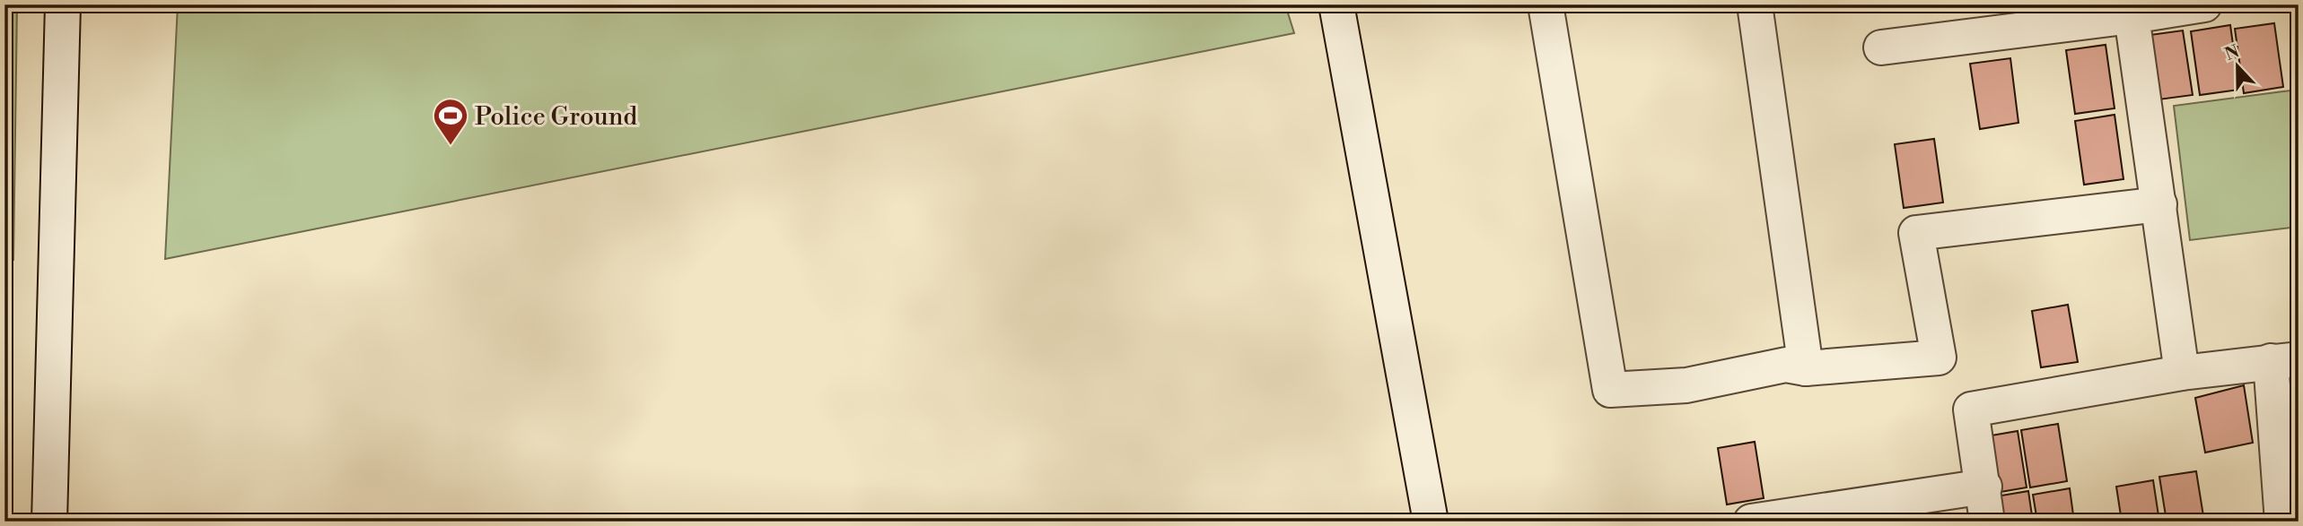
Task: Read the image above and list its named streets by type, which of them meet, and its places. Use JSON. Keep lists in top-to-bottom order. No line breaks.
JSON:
{"places":{"sports":["Police Ground"]},"north":"top"}
